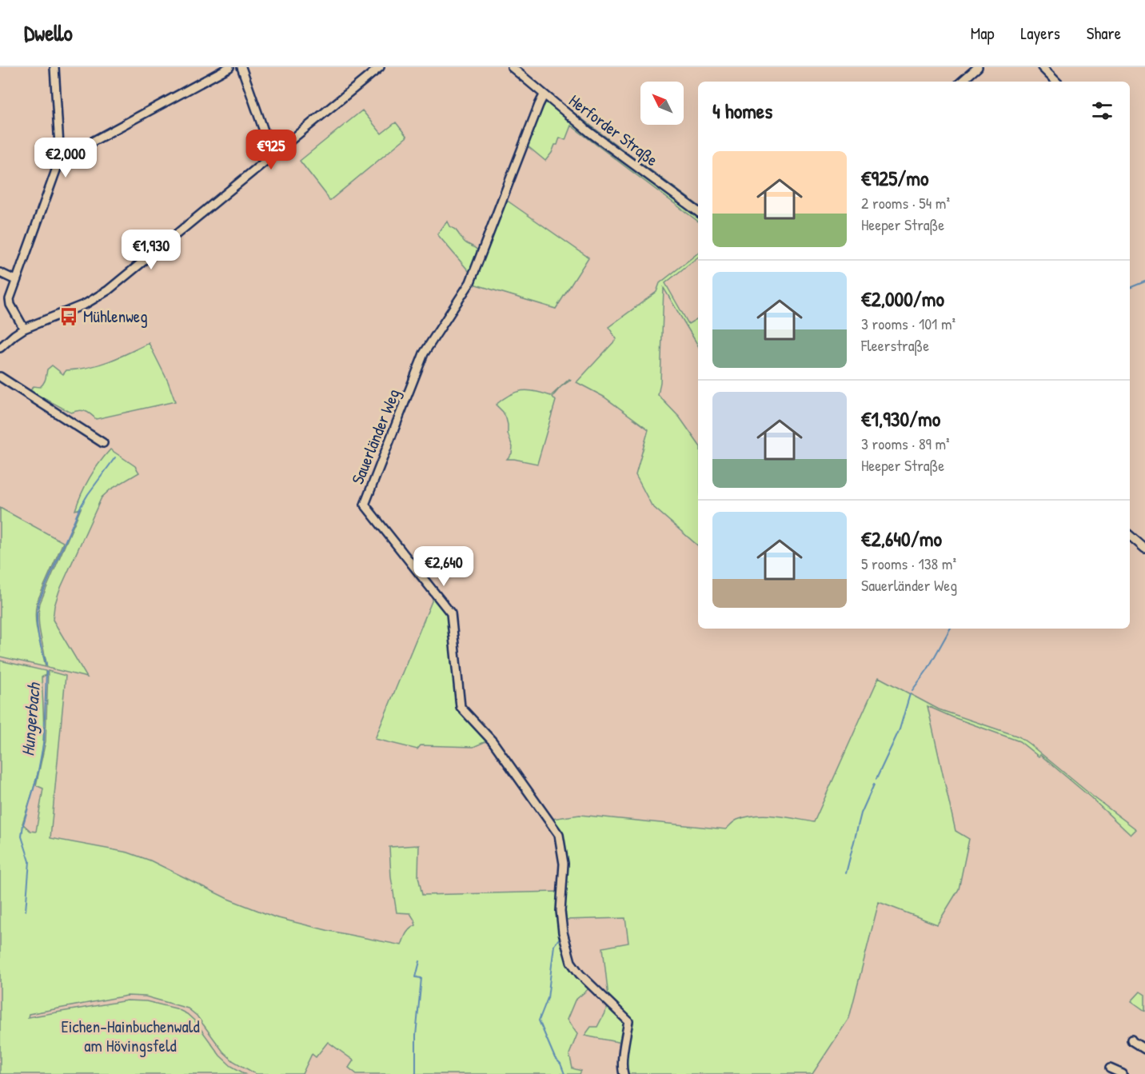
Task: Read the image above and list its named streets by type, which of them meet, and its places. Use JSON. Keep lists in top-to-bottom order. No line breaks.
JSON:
{"streets":{"street":["Herforder Straße","Sauerländer Weg"]},"crossings":[["Herforder Straße","Sauerländer Weg"]],"water":["Hungerbach"],"parks":["Eichen-Hainbuchenwald am Hövingsfeld"],"places":{"bus stop":["Mühlenweg"]},"north":"top left","page":{"header":"Dwello","nav":["Map","Layers","Share"],"heading":"4 homes","price":["€925","€2,000","€1,930","€2,640"],"list":[{"name":"€925/mo","note":"2 rooms · 54 m² · Heeper Straße"},{"name":"€2,000/mo","note":"3 rooms · 101 m² · Fleerstraße"},{"name":"€1,930/mo","note":"3 rooms · 89 m² · Heeper Straße"},{"name":"€2,640/mo","note":"5 rooms · 138 m² · Sauerländer Weg"}]}}
